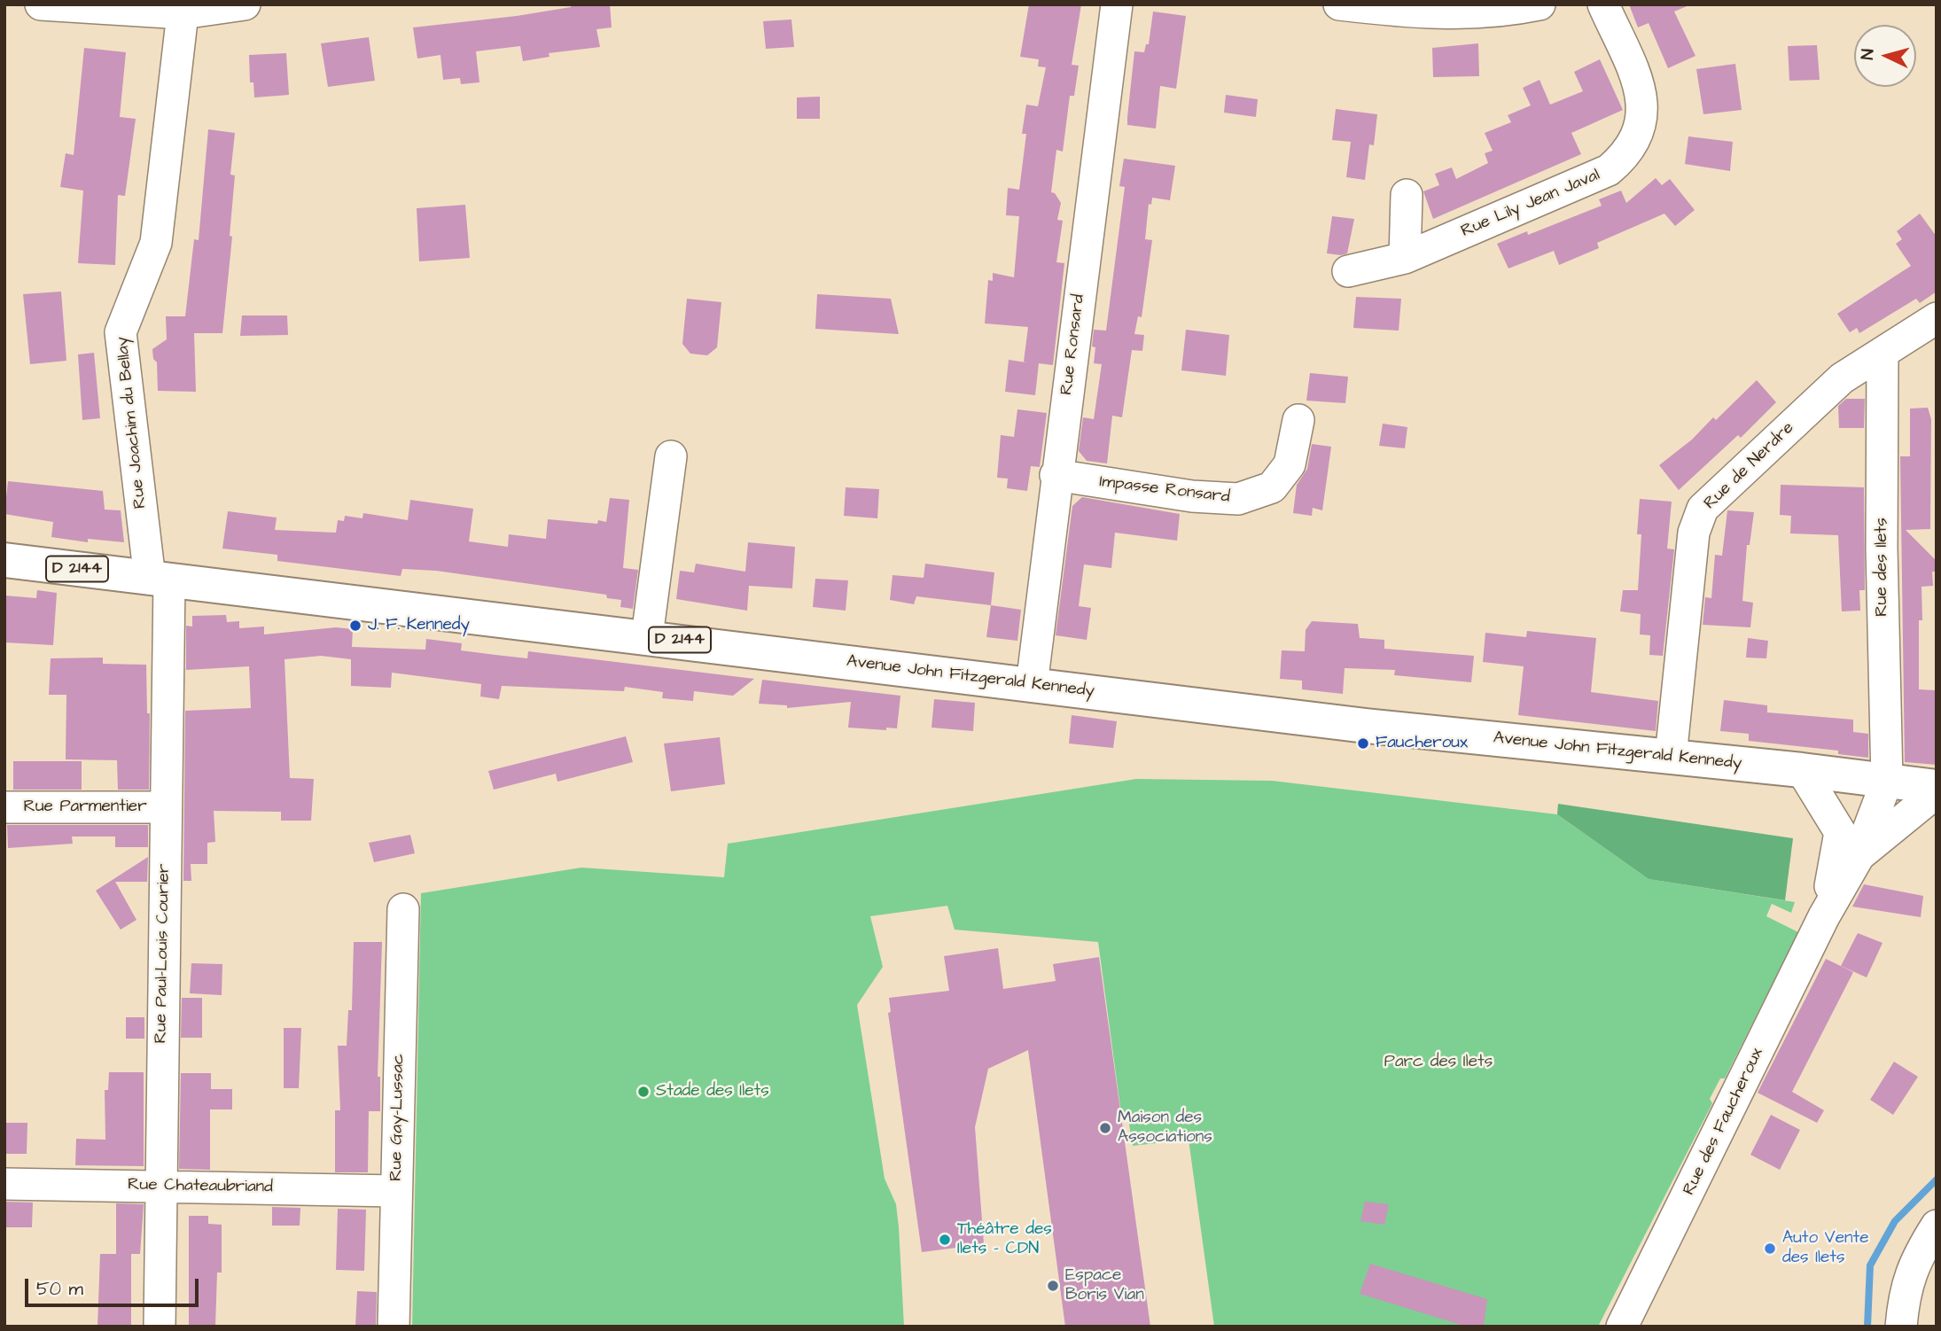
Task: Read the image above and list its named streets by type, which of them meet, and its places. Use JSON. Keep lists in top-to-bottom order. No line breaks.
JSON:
{"streets":{"main road":["D 2144","Avenue John Fitzgerald Kennedy"],"street":["Rue Lily Jean Javal","Rue Ronsard","Rue Joachim du Bellay","Rue de Nerdre","Impasse Ronsard","Rue des Ilets","Rue Parmentier","Rue Paul-Louis Courier","Rue Gay-Lussac","Rue des Faucheroux","Rue Chateaubriand"]},"crossings":[["Rue Ronsard","Impasse Ronsard"],["Rue Ronsard","Avenue John Fitzgerald Kennedy"],["Rue Joachim du Bellay","Avenue John Fitzgerald Kennedy"],["Rue Joachim du Bellay","Rue Paul-Louis Courier"],["Rue de Nerdre","Rue des Ilets"],["Rue de Nerdre","Avenue John Fitzgerald Kennedy"],["Rue des Ilets","Avenue John Fitzgerald Kennedy"],["Rue des Ilets","Rue des Faucheroux"],["Avenue John Fitzgerald Kennedy","Rue Paul-Louis Courier"],["Avenue John Fitzgerald Kennedy","Rue des Faucheroux"],["Rue Parmentier","Rue Paul-Louis Courier"],["Rue Paul-Louis Courier","Rue Chateaubriand"],["Rue Gay-Lussac","Rue Chateaubriand"]],"parks":["Parc des Ilets"],"places":["J. F. Kennedy","Faucheroux","Stade des Ilets","Maison des Associations","Théâtre des Ilets - CDN","Auto Vente des Ilets","Espace Boris Vian"],"scale_bar":"50 m","north":"left"}
